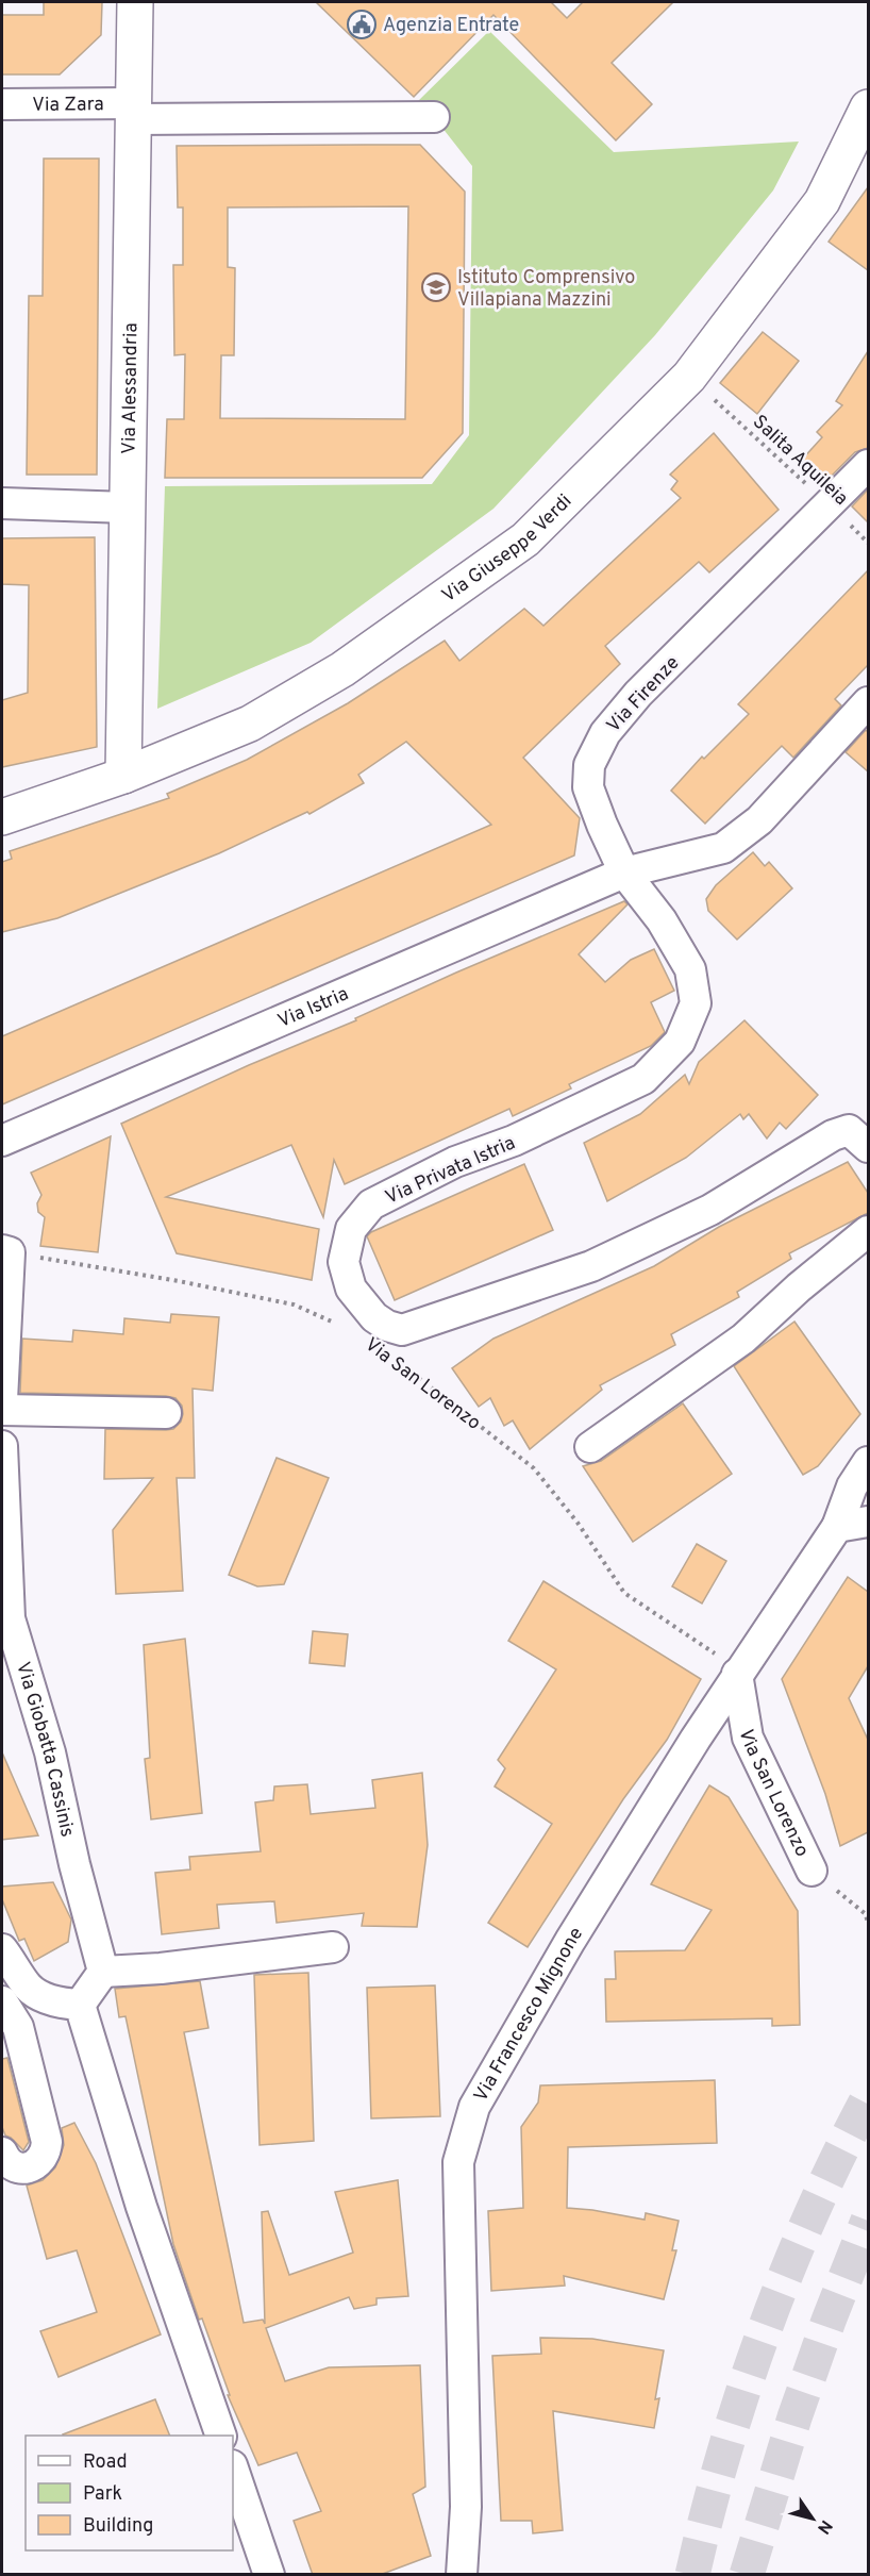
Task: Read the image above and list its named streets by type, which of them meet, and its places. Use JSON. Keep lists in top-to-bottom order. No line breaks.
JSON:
{"streets":{"street":["Via Zara","Via Alessandria","Via Giuseppe Verdi","Via Firenze","Via Istria","Via Privata Istria","Via San Lorenzo","Via Giobatta Cassinis","Via Francesco Mignone"],"path":["Salita Aquileia"]},"crossings":[["Via Zara","Via Alessandria"],["Via Alessandria","Via Giuseppe Verdi"],["Salita Aquileia","Via Firenze"],["Via Firenze","Via Istria"],["Via Firenze","Via Privata Istria"],["Via Istria","Via Privata Istria"],["Via San Lorenzo","Via Francesco Mignone"]],"places":{"public building":["Agenzia Entrate"],"school or university":["Istituto Comprensivo Villapiana Mazzini"]},"legend":["Road","Park","Building"],"north":"bottom right"}
